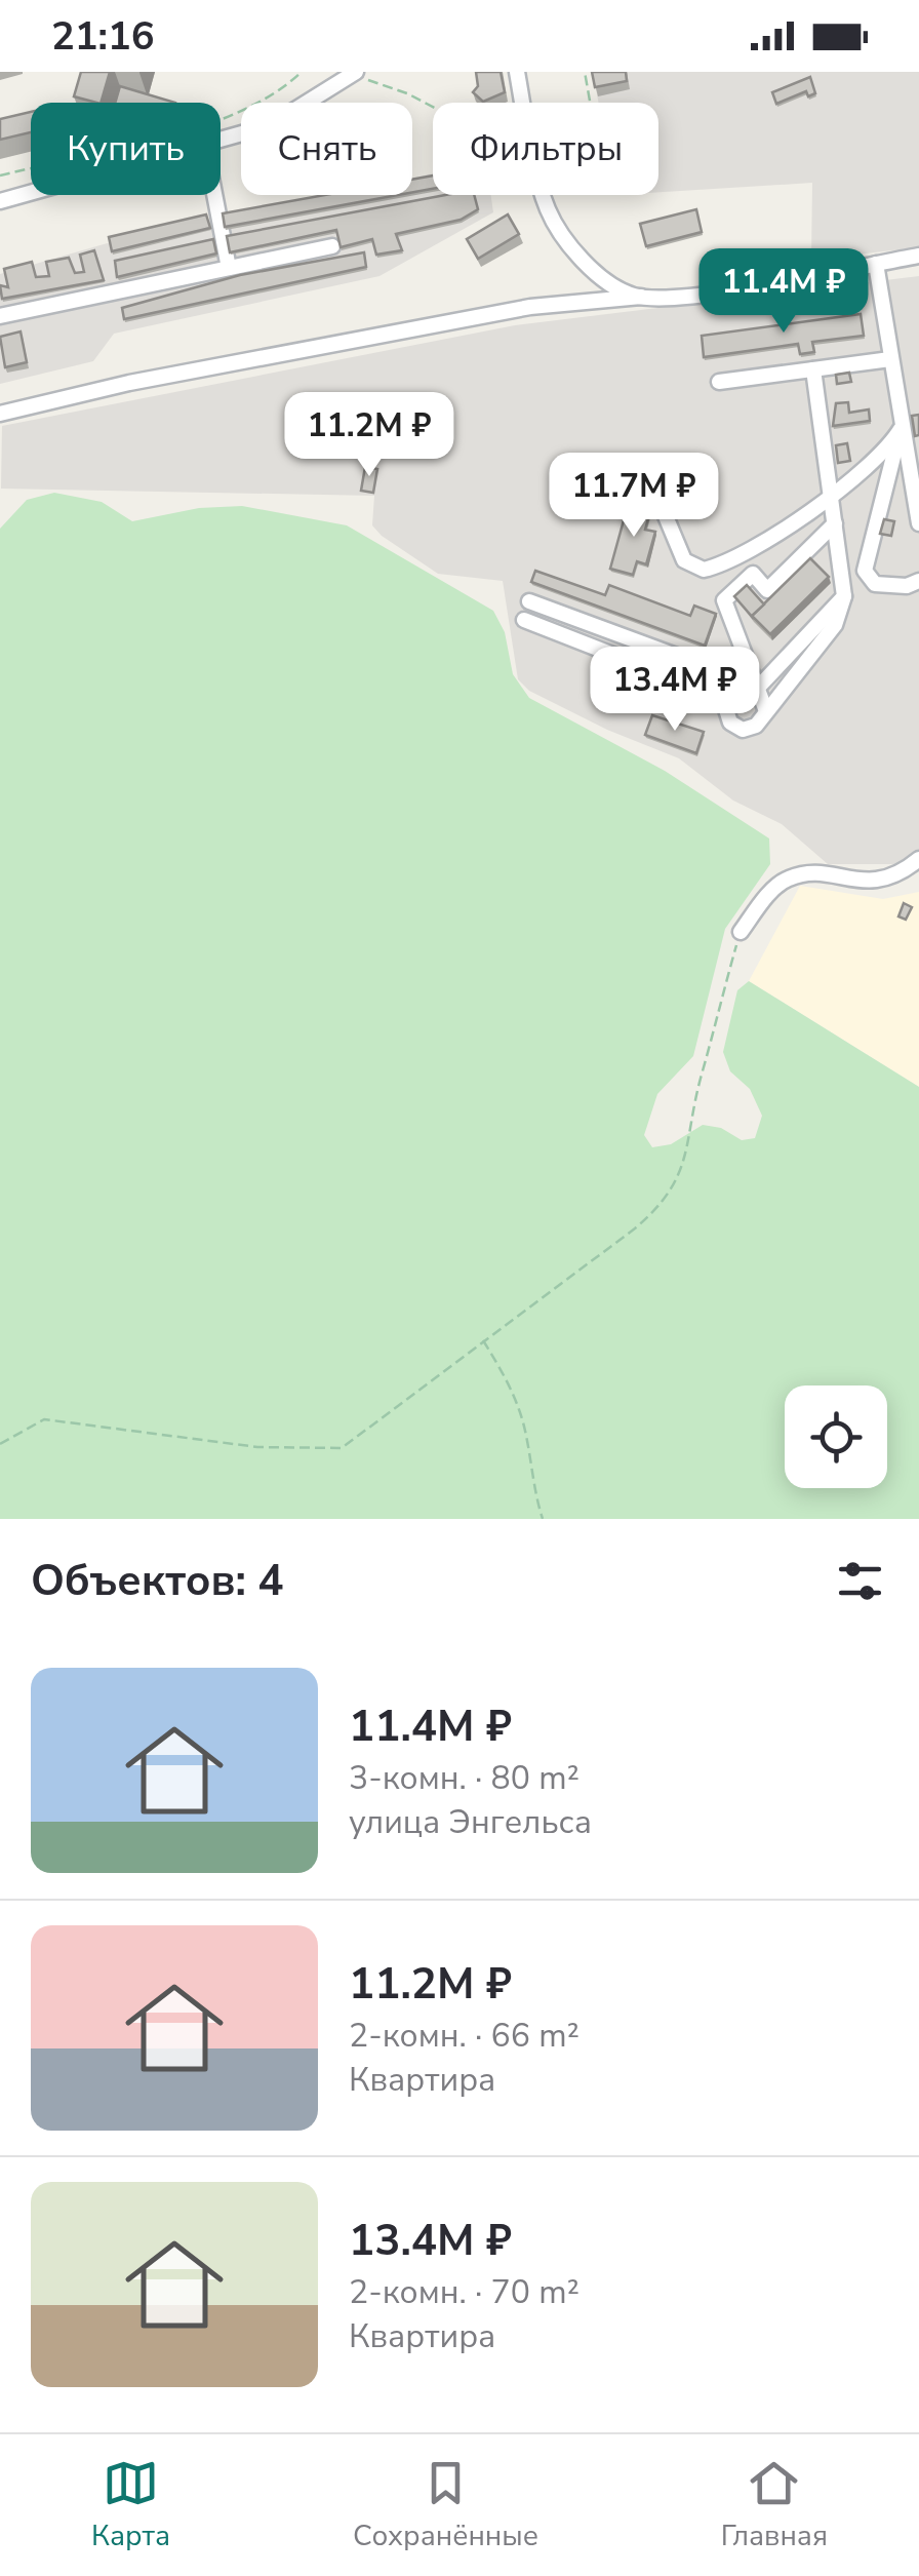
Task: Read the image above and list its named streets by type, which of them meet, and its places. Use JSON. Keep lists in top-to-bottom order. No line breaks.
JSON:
{"page":{"status":"21:16","chip":["Купить","Снять","Фильтры"],"price":["11.4M ₽","11.2M ₽","11.7M ₽","13.4M ₽"],"heading":"Объектов: 4","list":[{"name":"11.4M ₽","note":"3-комн. · 80 m² · улица Энгельса"},{"name":"11.2M ₽","note":"2-комн. · 66 m² · Квартира"},{"name":"13.4M ₽","note":"2-комн. · 70 m² · Квартира"}],"tabs":["Карта","Сохранённые","Главная"]}}
